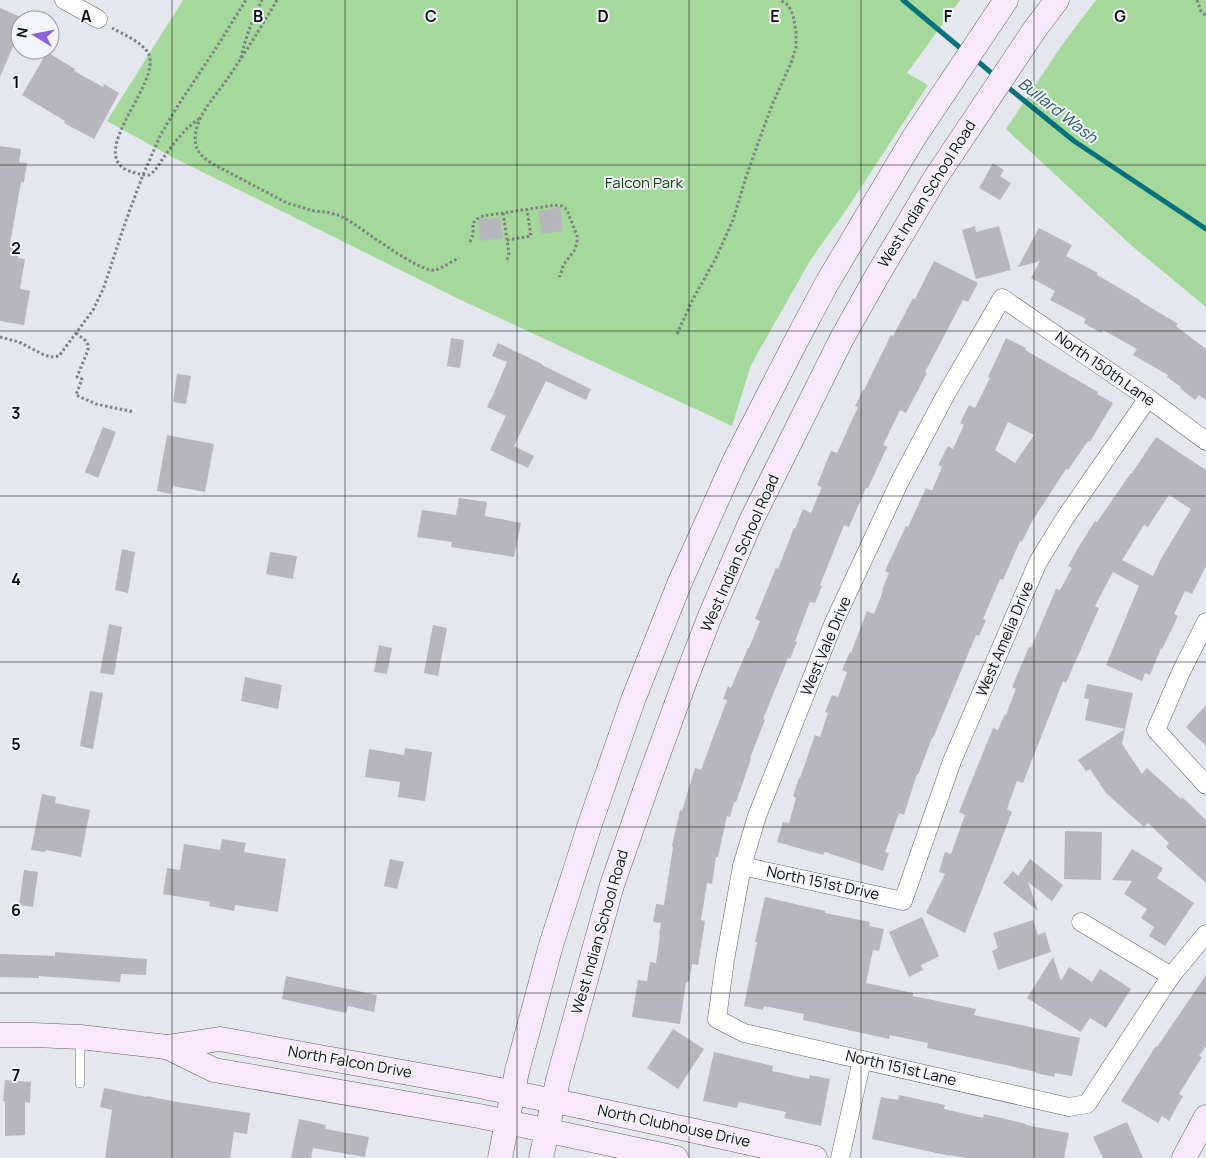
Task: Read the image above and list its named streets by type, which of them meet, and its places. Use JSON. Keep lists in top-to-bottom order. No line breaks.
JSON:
{"streets":{"main road":["West Indian School Road","North Falcon Drive","North Clubhouse Drive"],"street":["North 150th Lane","West Amelia Drive","West Vale Drive","North 151st Drive","North 151st Lane"]},"crossings":[["West Indian School Road","North Falcon Drive"],["West Indian School Road","North Clubhouse Drive"],["North 150th Lane","West Amelia Drive"],["North 150th Lane","West Vale Drive"],["West Amelia Drive","North 151st Drive"],["West Vale Drive","North 151st Drive"],["West Vale Drive","North 151st Lane"],["North Falcon Drive","North Clubhouse Drive"]],"water":["Bullard Wash"],"parks":["Falcon Park"],"north":"left","grid":{"columns":["A","B","C","D","E","F","G"],"rows":["1","2","3","4","5","6","7"]}}
